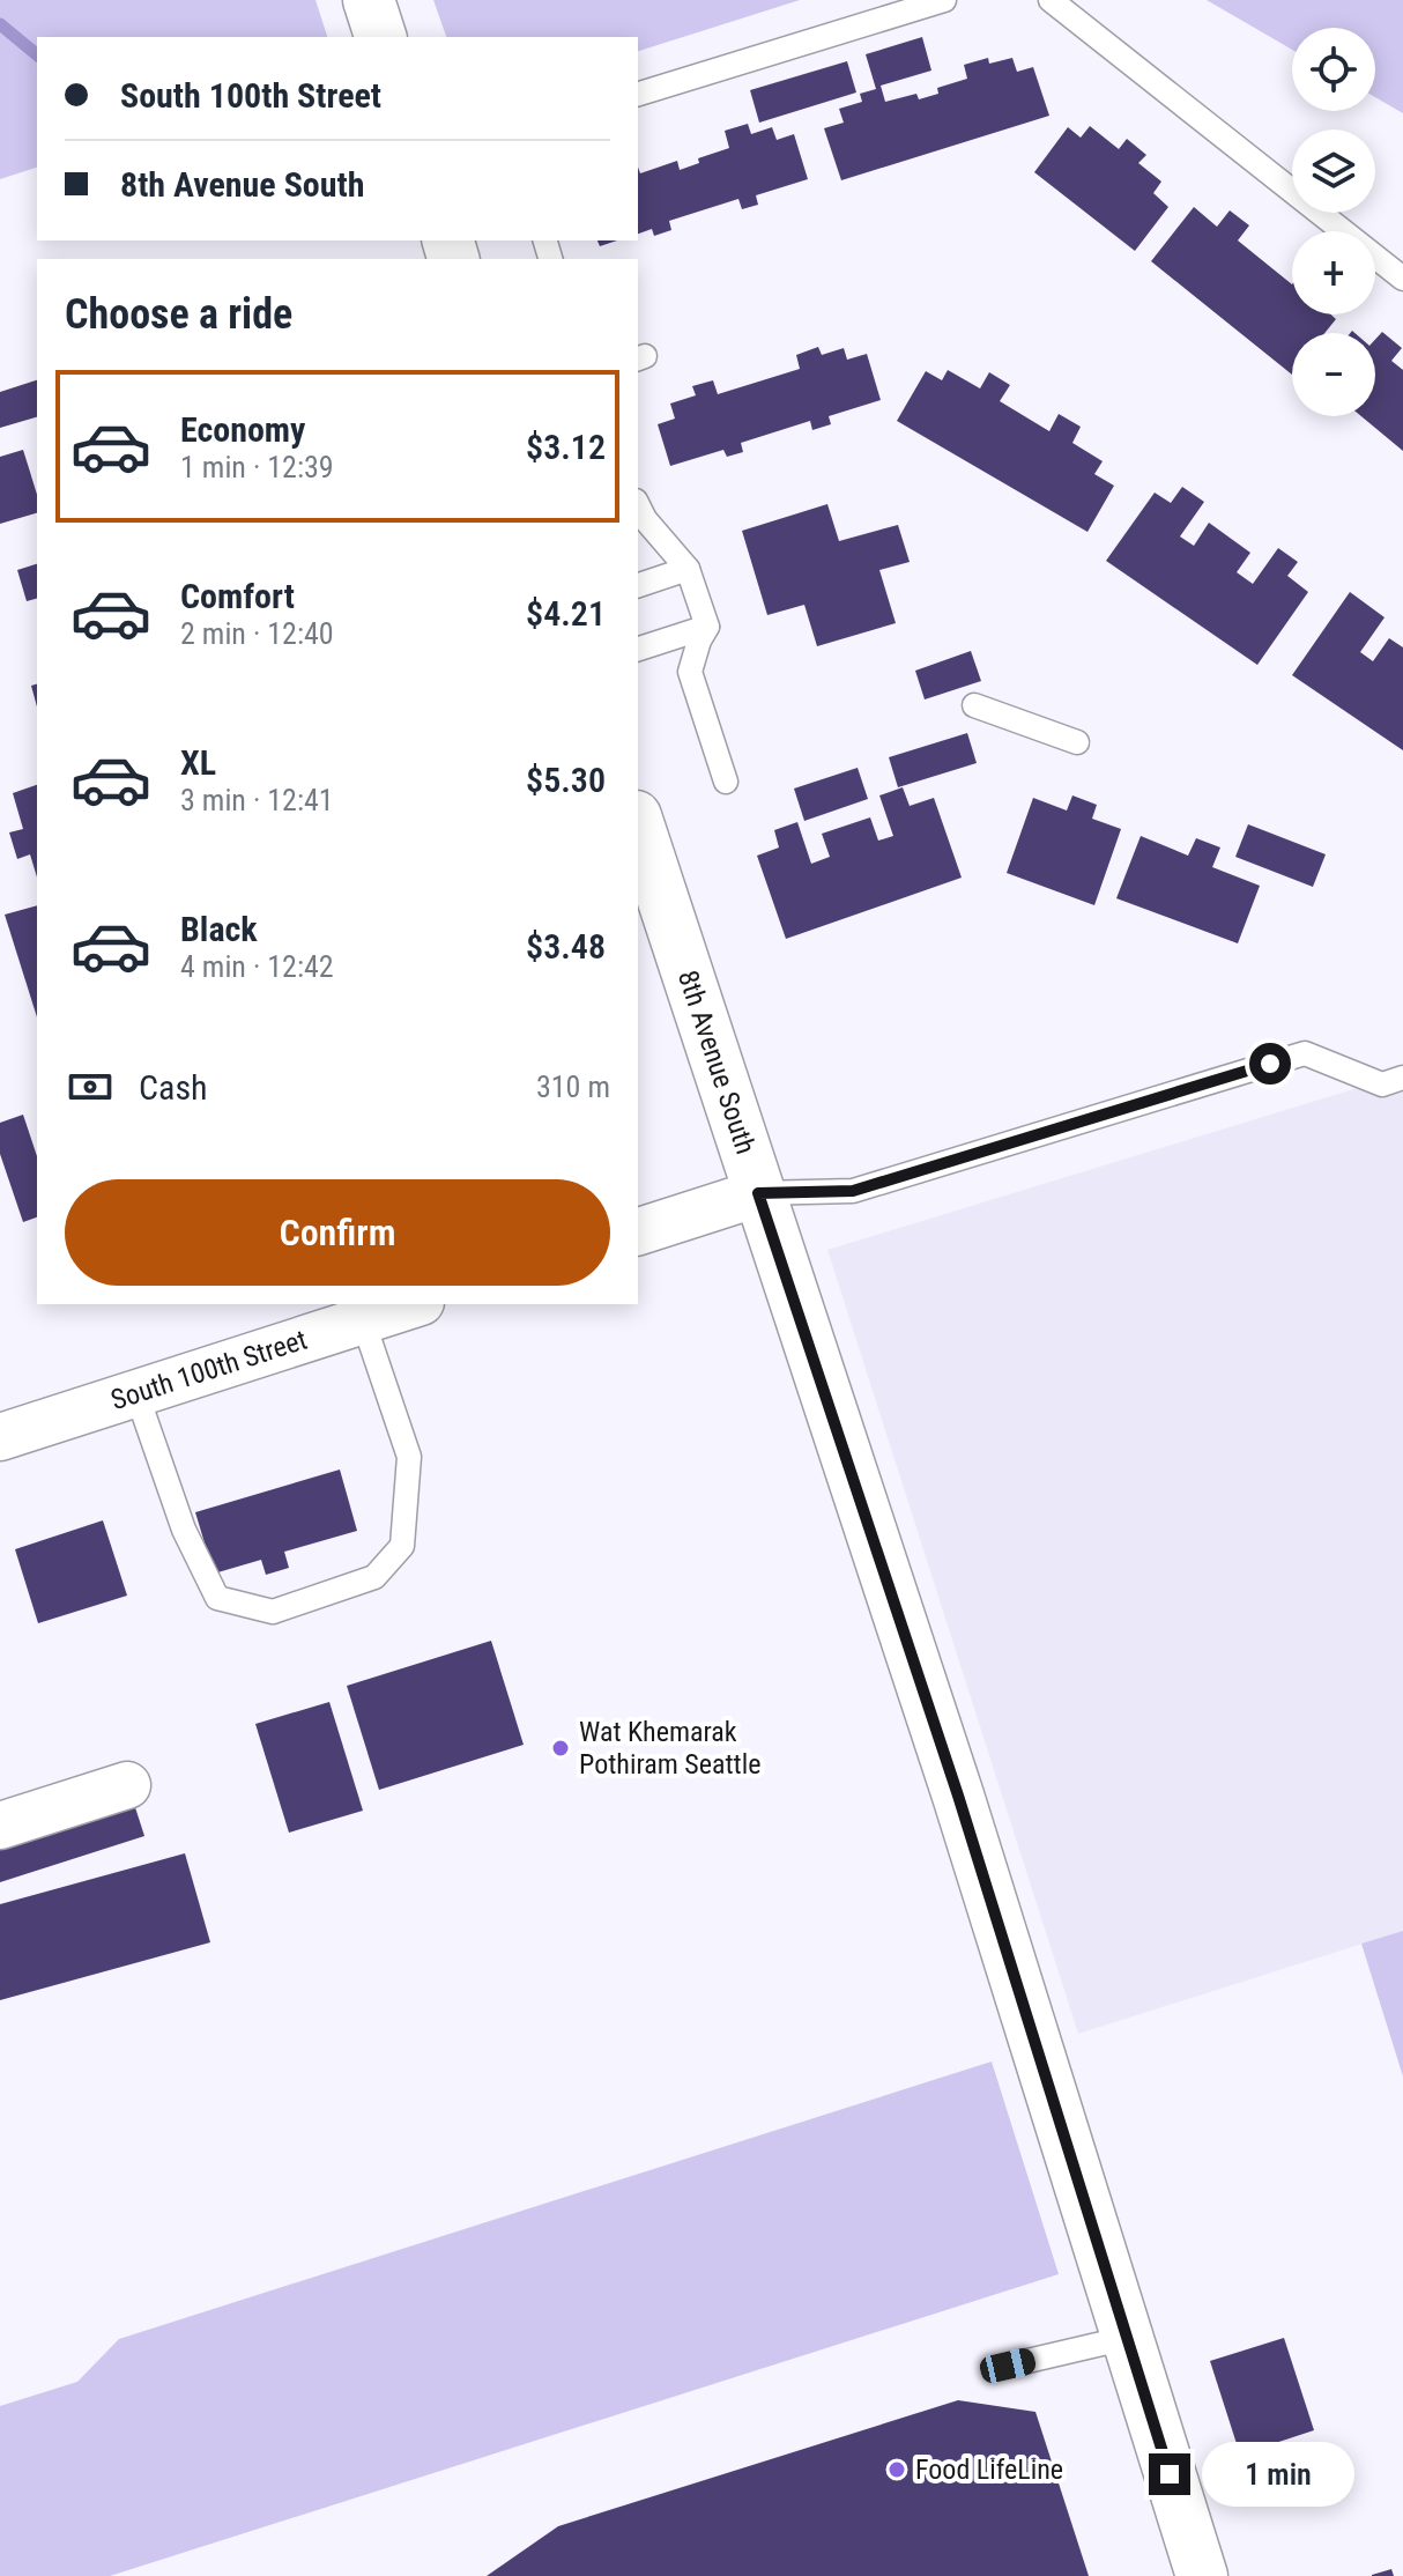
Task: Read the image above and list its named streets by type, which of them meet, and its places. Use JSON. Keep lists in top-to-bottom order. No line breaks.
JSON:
{"streets":{"street":["8th Avenue South","South 100th Street"]},"places":["Wat Khemarak Pothiram Seattle","Food LifeLine"],"page":{"map_buttons":["+","−"],"banner":["South 100th Street","8th Avenue South"],"heading":"Choose a ride","list":[{"name":"Economy","note":"1 min · 12:39","value":"$3.12"},{"name":"Comfort","note":"2 min · 12:40","value":"$4.21"},{"name":"XL","note":"3 min · 12:41","value":"$5.30"},{"name":"Black","note":"4 min · 12:42","value":"$3.48"}],"pay":["Cash","310 m"],"buttons":"Confirm","bubble":"1 min"}}
